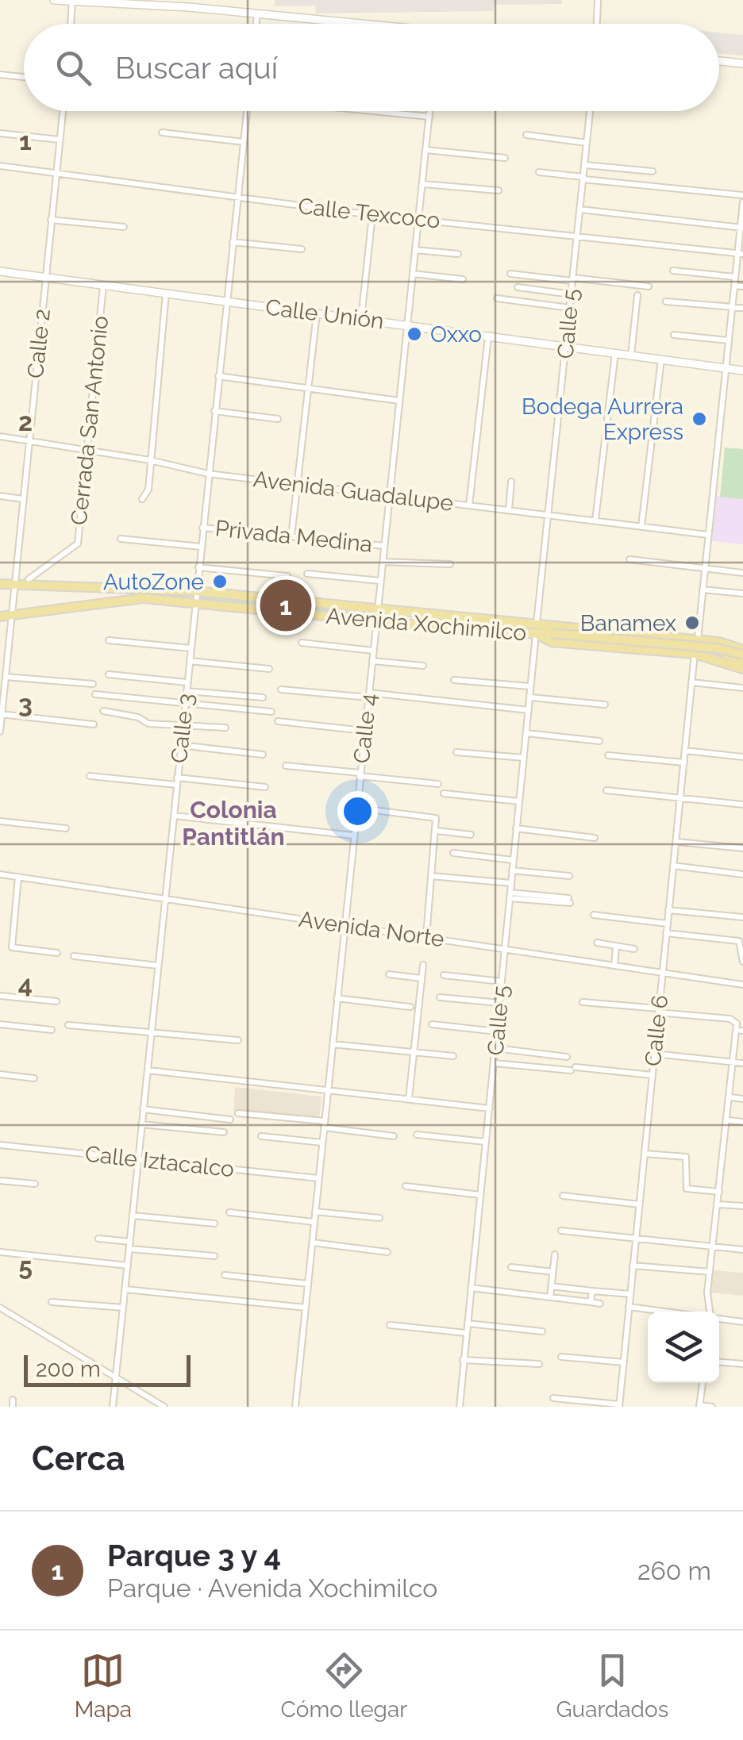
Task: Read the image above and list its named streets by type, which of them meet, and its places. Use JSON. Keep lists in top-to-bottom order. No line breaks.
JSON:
{"streets":{"main road":["Avenida Xochimilco"],"street":["Calle Texcoco","Calle Unión","Calle 5","Calle 2","Cerrada San Antonio","Avenida Guadalupe","Privada Medina","Calle 3","Calle 4","Avenida Norte","Calle 6","Calle Iztacalco"]},"crossings":[["Calle Texcoco","Calle 5"],["Calle Texcoco","Calle 2"],["Calle Texcoco","Calle 3"],["Calle Texcoco","Calle 4"],["Calle Unión","Calle 5"],["Calle Unión","Calle 2"],["Calle Unión","Cerrada San Antonio"],["Calle Unión","Calle 3"],["Calle Unión","Calle 4"],["Calle 5","Avenida Guadalupe"],["Calle 5","Avenida Xochimilco"],["Calle 5","Avenida Norte"],["Calle 2","Avenida Guadalupe"],["Calle 2","Avenida Xochimilco"],["Cerrada San Antonio","Avenida Guadalupe"],["Avenida Guadalupe","Calle 3"],["Avenida Guadalupe","Calle 4"],["Privada Medina","Calle 3"],["Privada Medina","Calle 4"],["Avenida Xochimilco","Calle 3"],["Avenida Xochimilco","Calle 4"],["Avenida Xochimilco","Calle 6"],["Calle 3","Avenida Norte"],["Calle 3","Calle Iztacalco"],["Calle 4","Avenida Norte"],["Calle 4","Calle Iztacalco"],["Avenida Norte","Calle 6"]],"districts":["Colonia Pantitlán"],"places":["Oxxo","Bodega Aurrera Express","AutoZone","Banamex"],"scale_bar":"200 m","page":{"search":"Buscar aquí","pins":"1","scale":"200 m","heading":"Cerca","list":[{"mark":"1","name":"Parque 3 y 4","note":"Parque · Avenida Xochimilco","value":"260 m"}],"nav":["Mapa","Cómo llegar","Guardados"]},"grid":{"rows":["1","2","3","4","5"]}}
